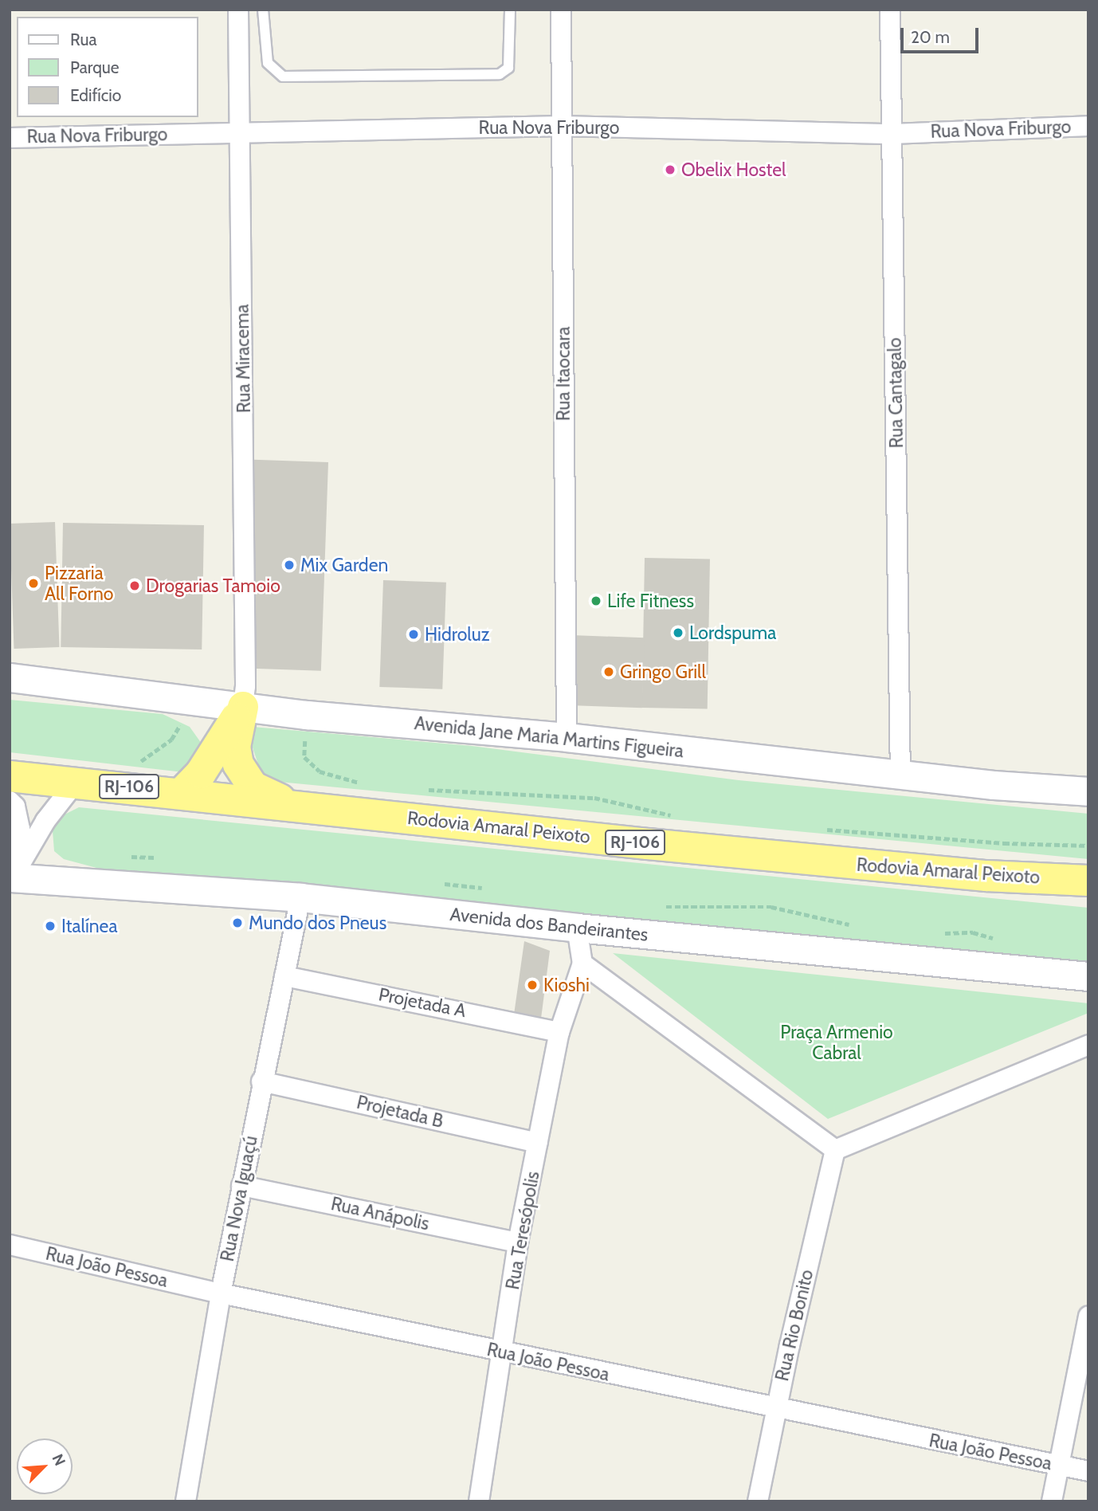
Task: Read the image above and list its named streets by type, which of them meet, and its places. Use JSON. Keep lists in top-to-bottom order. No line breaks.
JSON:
{"streets":{"highway":["RJ-106","Rodovia Amaral Peixoto"],"main road":["Avenida Jane Maria Martins Figueira","Avenida dos Bandeirantes"],"street":["Rua Nova Friburgo","Rua Miracema","Rua Itaocara","Rua Cantagalo","Projetada A","Projetada B","Rua Nova Iguaçú","Rua Anápolis","Rua Teresópolis","Rua João Pessoa","Rua Rio Bonito"]},"crossings":[["Rua Nova Friburgo","Rua Miracema"],["Rua Nova Friburgo","Rua Itaocara"],["Rua Nova Friburgo","Rua Cantagalo"],["Rua Miracema","Avenida Jane Maria Martins Figueira"],["Rua Itaocara","Avenida Jane Maria Martins Figueira"],["Rua Cantagalo","Avenida Jane Maria Martins Figueira"],["Avenida dos Bandeirantes","Rua Nova Iguaçú"],["Projetada A","Rua Nova Iguaçú"],["Projetada A","Rua Teresópolis"],["Projetada B","Rua Nova Iguaçú"],["Projetada B","Rua Teresópolis"],["Rua Nova Iguaçú","Rua Anápolis"],["Rua Nova Iguaçú","Rua João Pessoa"],["Rua Anápolis","Rua Teresópolis"],["Rua Teresópolis","Rua João Pessoa"],["Rua João Pessoa","Rua Rio Bonito"]],"parks":["Praça Armenio Cabral"],"places":["Obelix Hostel","Mix Garden","Pizzaria All Forno","Drogarias Tamoio","Life Fitness","Lordspuma","Hidroluz","Gringo Grill","Mundo dos Pneus","Italínea","Kioshi"],"legend":["Rua","Parque","Edifício"],"scale_bar":"20 m","north":"top right"}
